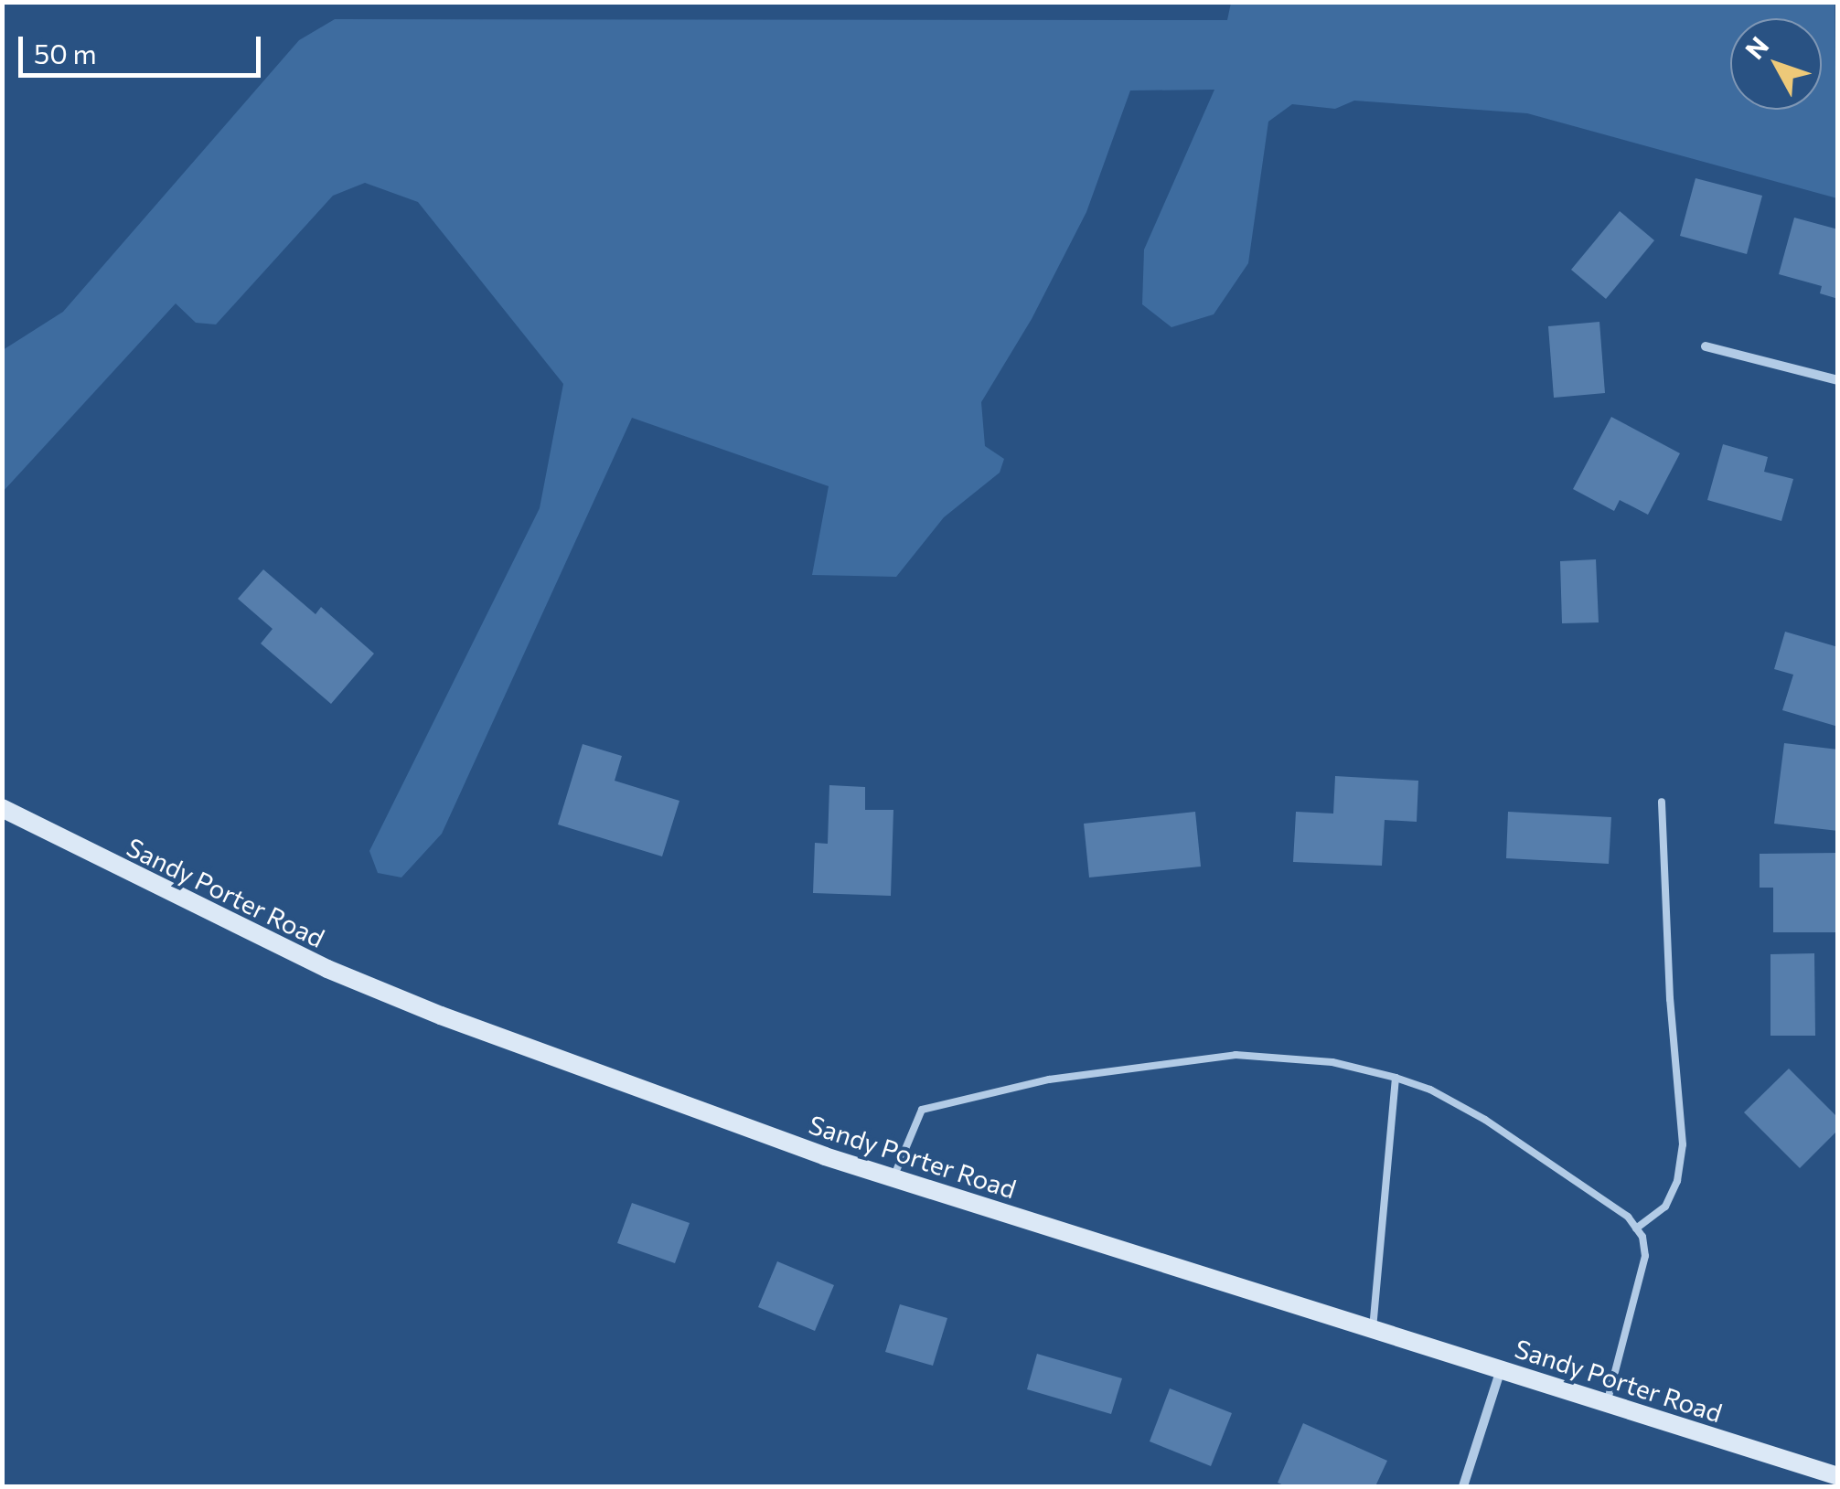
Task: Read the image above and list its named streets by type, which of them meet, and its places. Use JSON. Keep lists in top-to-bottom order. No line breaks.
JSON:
{"streets":{"street":["Sandy Porter Road"]},"scale_bar":"50 m","north":"top left"}
